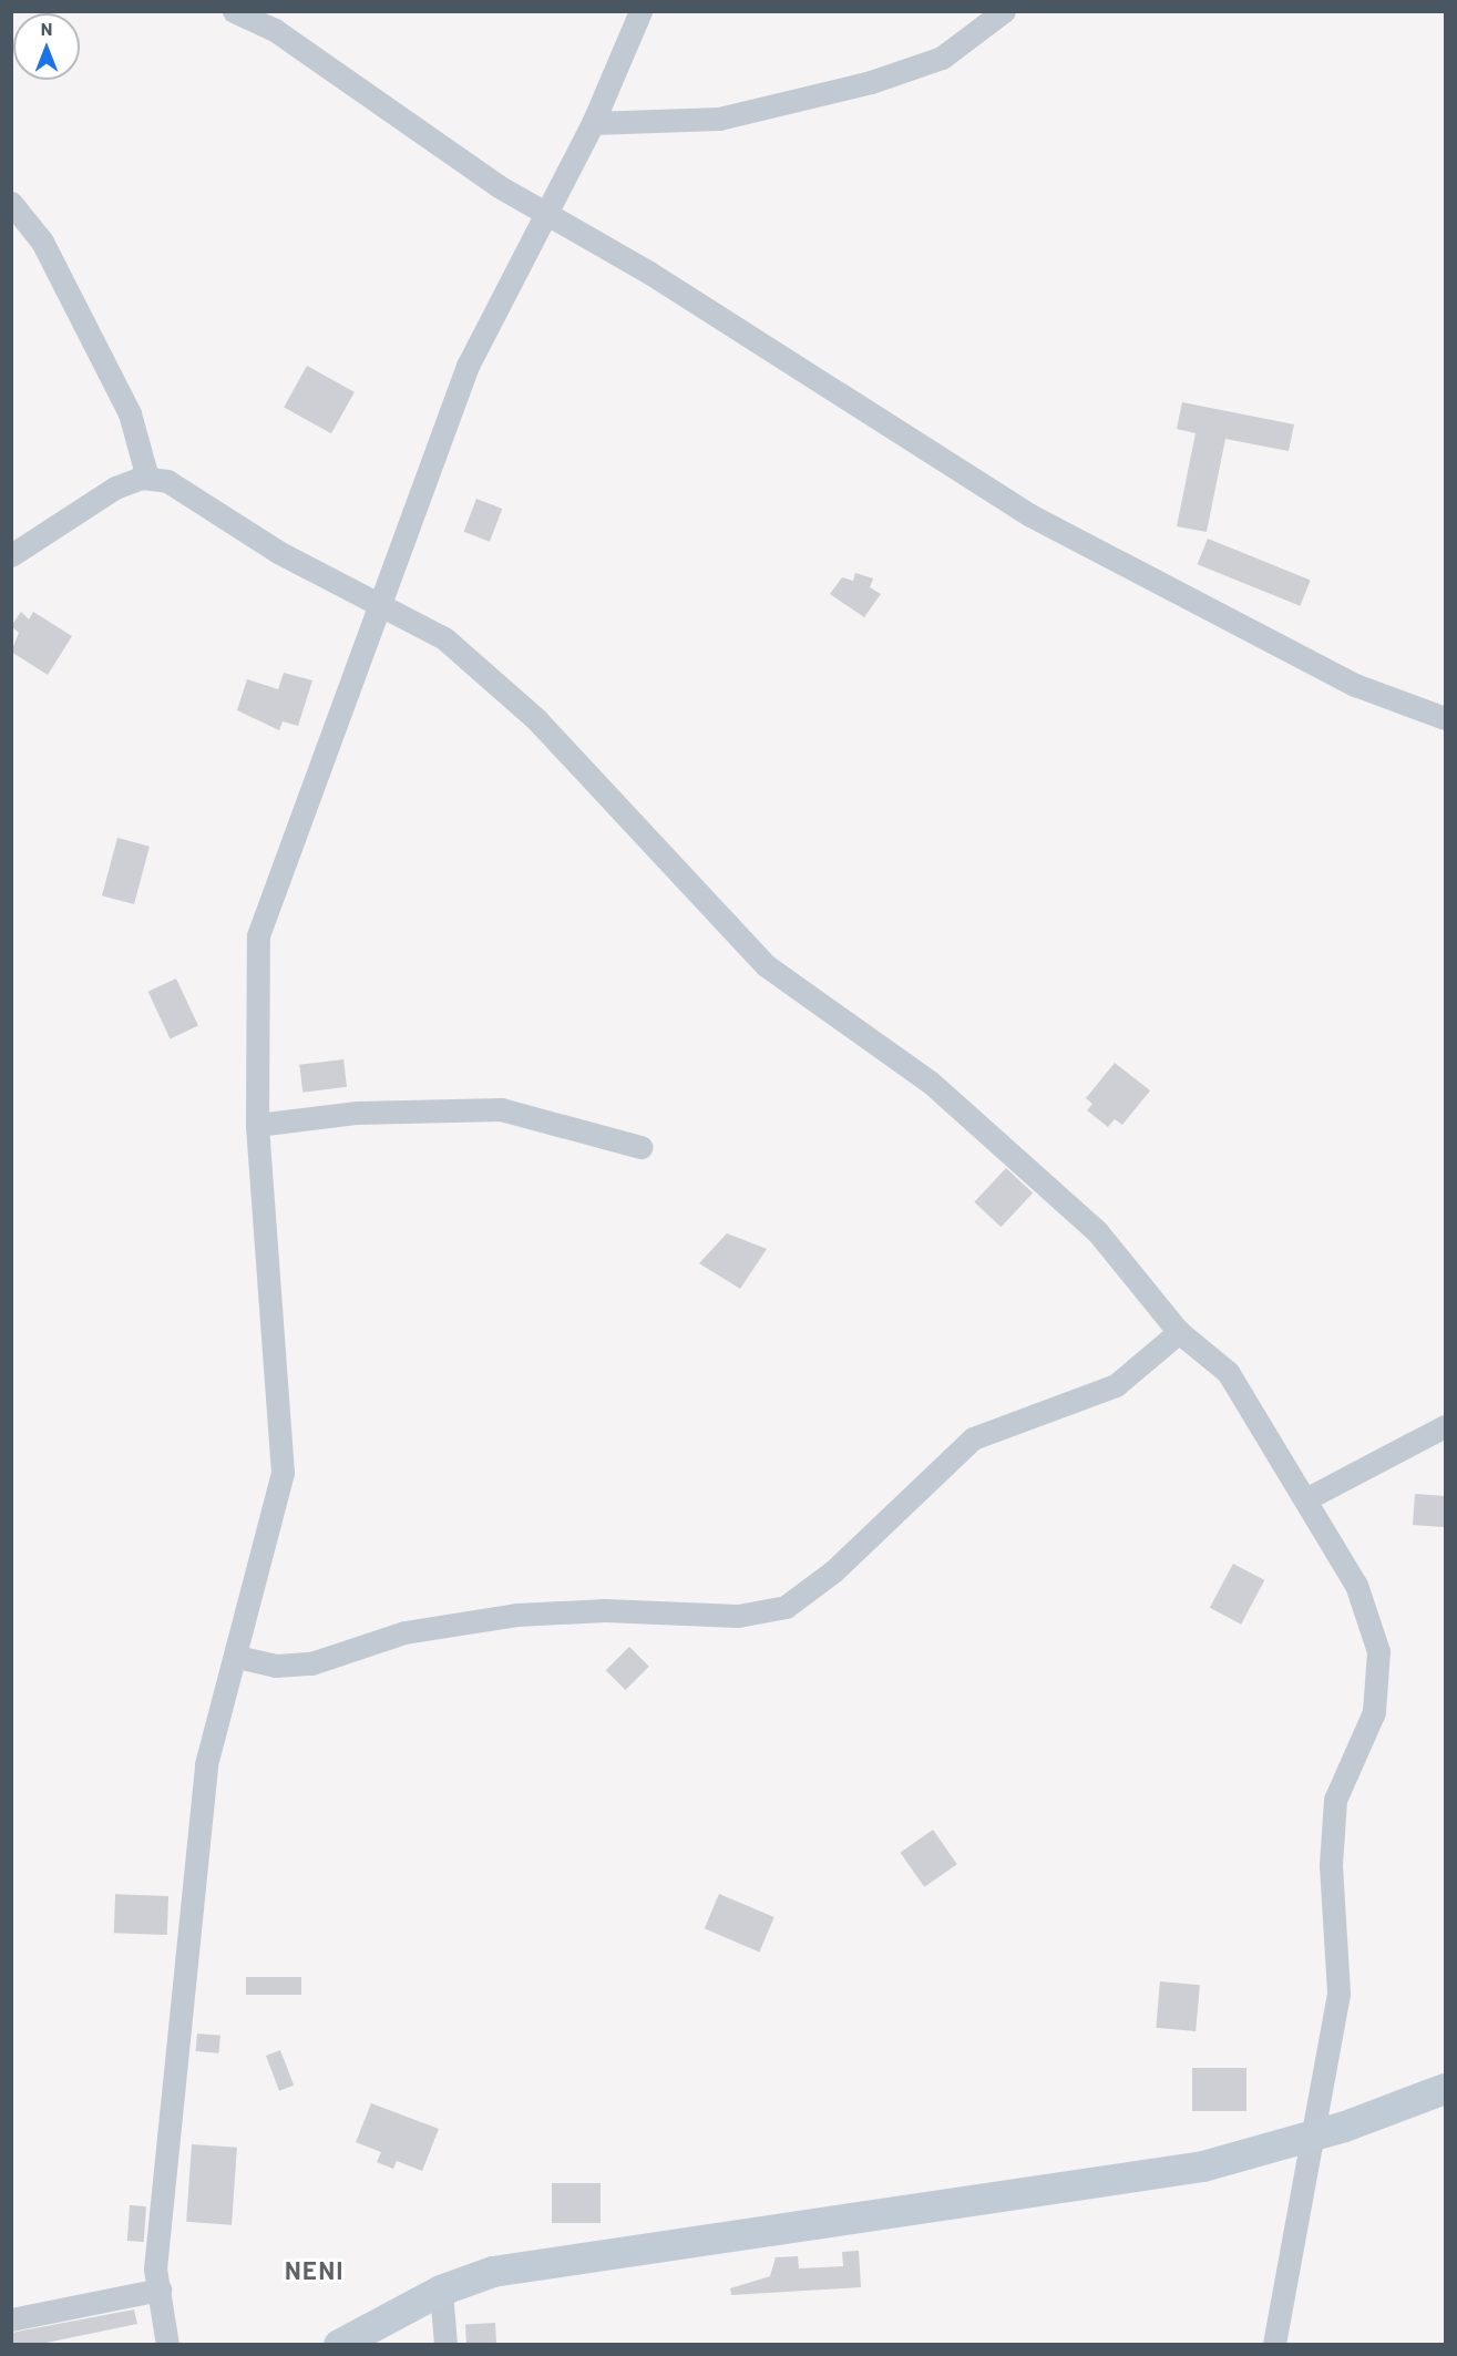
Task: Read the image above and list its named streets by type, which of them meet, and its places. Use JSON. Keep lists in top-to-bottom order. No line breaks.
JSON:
{"districts":["NENI"],"north":"top"}
